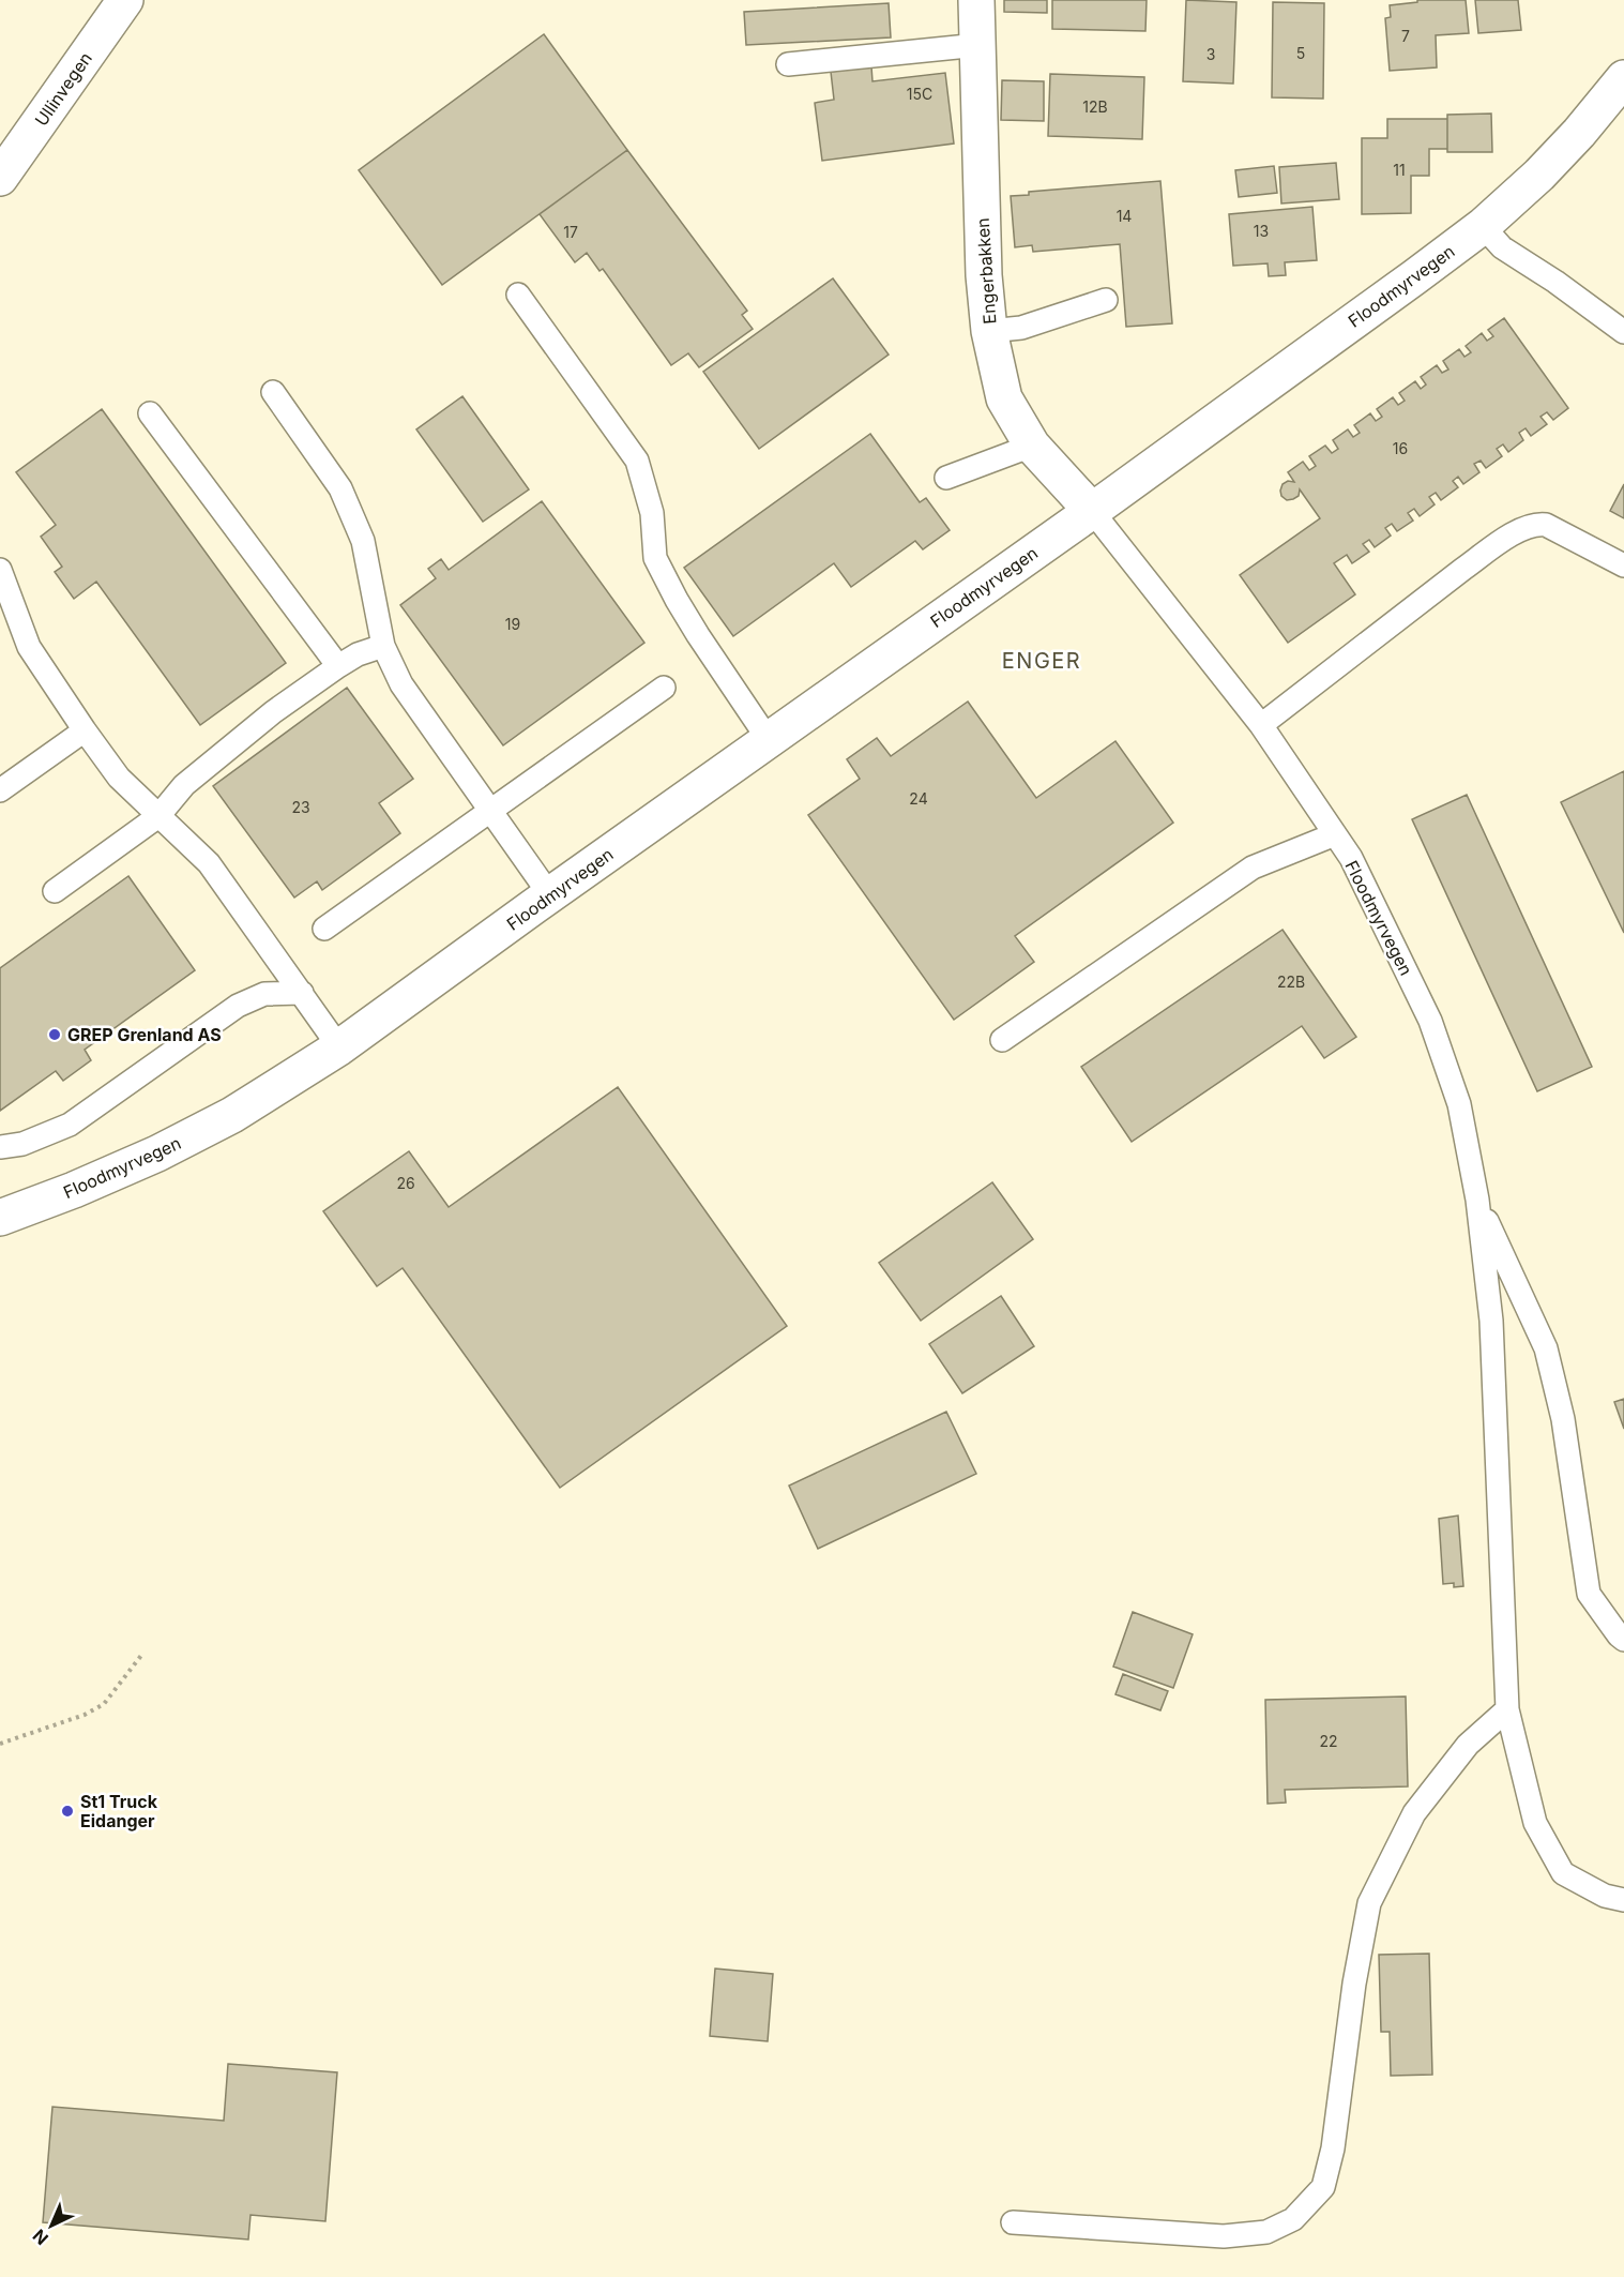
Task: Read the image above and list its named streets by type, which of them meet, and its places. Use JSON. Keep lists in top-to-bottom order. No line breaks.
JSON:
{"streets":{"street":["Ullinvegen","Engerbakken","Floodmyrvegen"]},"crossings":[["Engerbakken","Floodmyrvegen"]],"districts":["ENGER"],"places":["GREP Grenland AS","St1 Truck Eidanger"],"house_numbers":["7","5","3","15C","12B","11","14","13","17","16","19","24","23","22B","26","22"],"north":"bottom left"}
